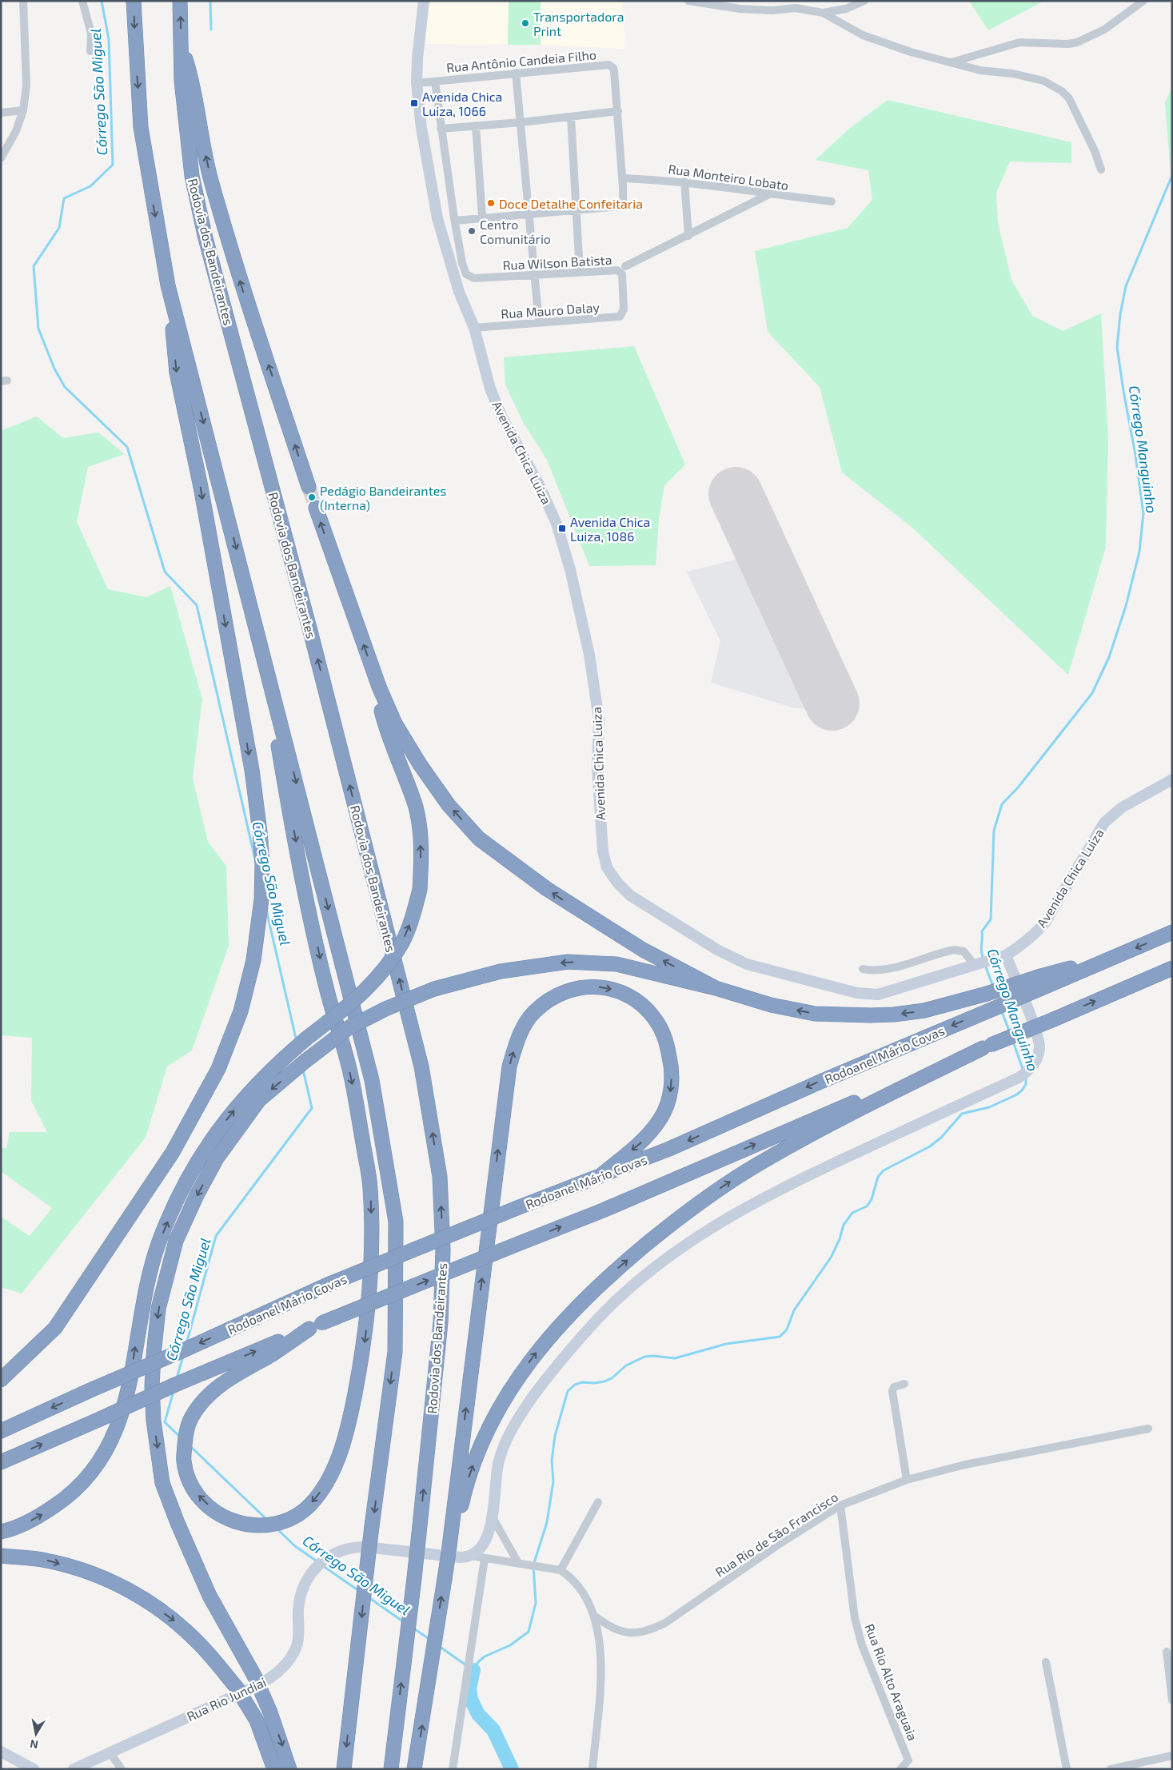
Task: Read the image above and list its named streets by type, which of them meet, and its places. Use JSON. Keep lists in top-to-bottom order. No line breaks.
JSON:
{"streets":{"highway":["Rodovia dos Bandeirantes","Rodoanel Mário Covas"],"main road":["Avenida Chica Luiza","Rua Rio Jundiai"],"street":["Rua Antônio Candeia Filho","Rua Monteiro Lobato","Rua Wilson Batista","Rua Mauro Dalay","Rua Rio de São Francisco","Rua Rio Alto Araguaia"]},"crossings":[["Rua Antônio Candeia Filho","Rua Monteiro Lobato"],["Rua Antônio Candeia Filho","Avenida Chica Luiza"],["Rua Monteiro Lobato","Rua Wilson Batista"],["Rua Wilson Batista","Rua Mauro Dalay"],["Rua Mauro Dalay","Avenida Chica Luiza"],["Rua Rio de São Francisco","Rua Rio Alto Araguaia"]],"water":["Córrego São Miguel","Córrego Manguinho"],"places":{"other":["Transportadora Print","Doce Detalhe Confeitaria","Centro Comunitário","Pedágio Bandeirantes (Interna)"],"transit":["Avenida Chica Luiza, 1066","Avenida Chica Luiza, 1086"]},"north":"bottom"}
